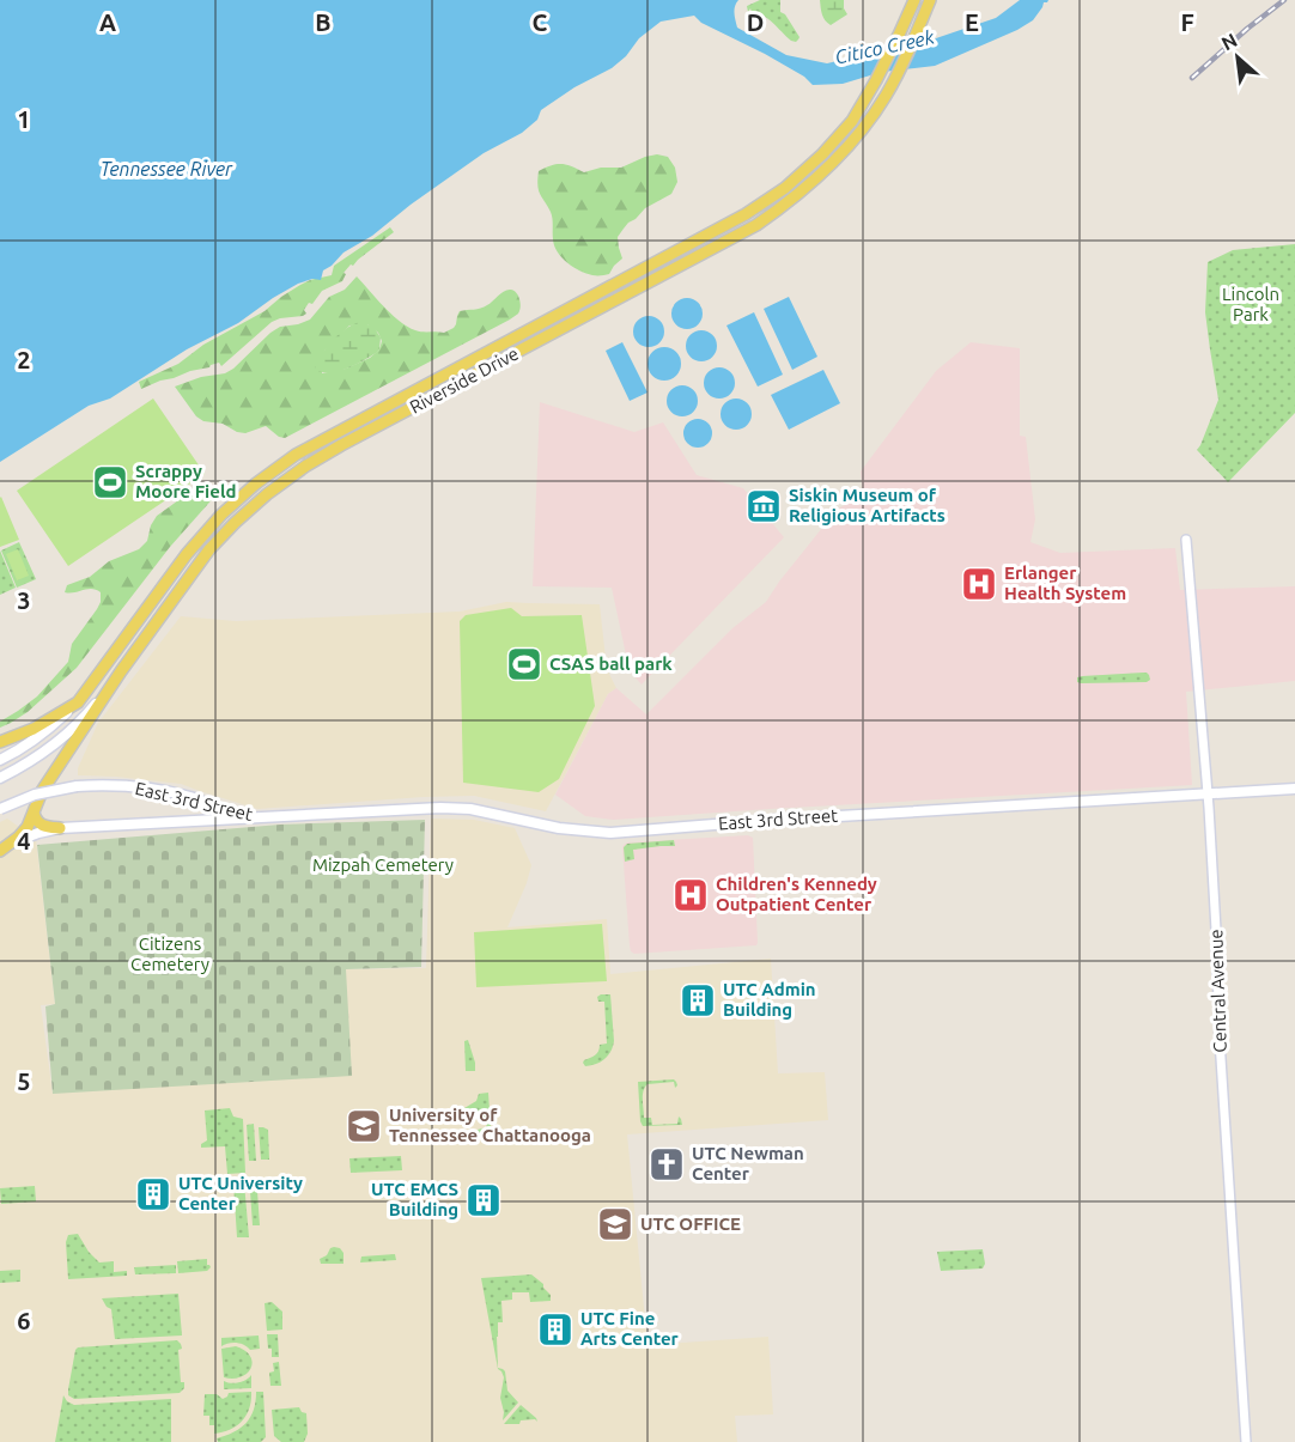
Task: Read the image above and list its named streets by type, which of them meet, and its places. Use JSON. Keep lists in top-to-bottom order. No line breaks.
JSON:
{"streets":{"main road":["Riverside Drive","East 3rd Street"],"street":["Central Avenue"]},"crossings":[["East 3rd Street","Central Avenue"]],"water":["Citico Creek","Tennessee River"],"parks":["Lincoln Park","Mizpah Cemetery","Citizens Cemetery"],"places":{"sports":["Scrappy Moore Field","CSAS ball park"],"museum":["Siskin Museum of Religious Artifacts"],"hospital":["Erlanger Health System","Children's Kennedy Outpatient Center"],"building":["UTC Admin Building","UTC University Center","UTC EMCS Building","UTC Fine Arts Center"],"school or university":["University of Tennessee Chattanooga","UTC OFFICE"],"church":["UTC Newman Center"]},"north":"top left","grid":{"columns":["A","B","C","D","E","F"],"rows":["1","2","3","4","5","6"]}}
